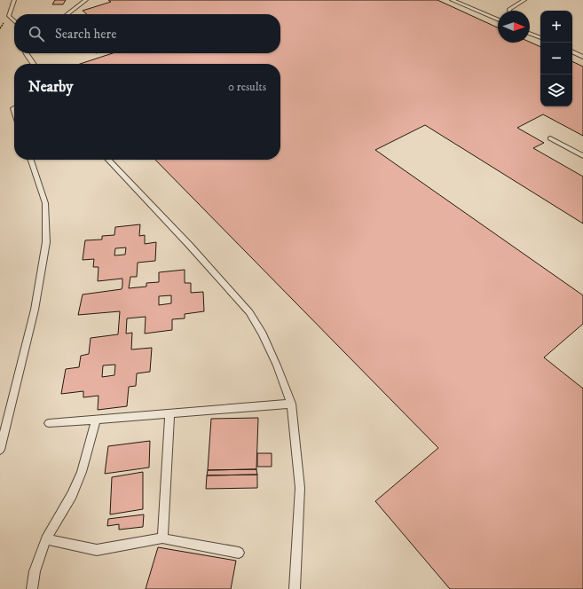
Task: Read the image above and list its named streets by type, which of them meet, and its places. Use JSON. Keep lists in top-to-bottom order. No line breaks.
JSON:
{"north":"right","page":{"map_buttons":["+","−"],"search":"Search here","heading":["Nearby","0 results"]}}
